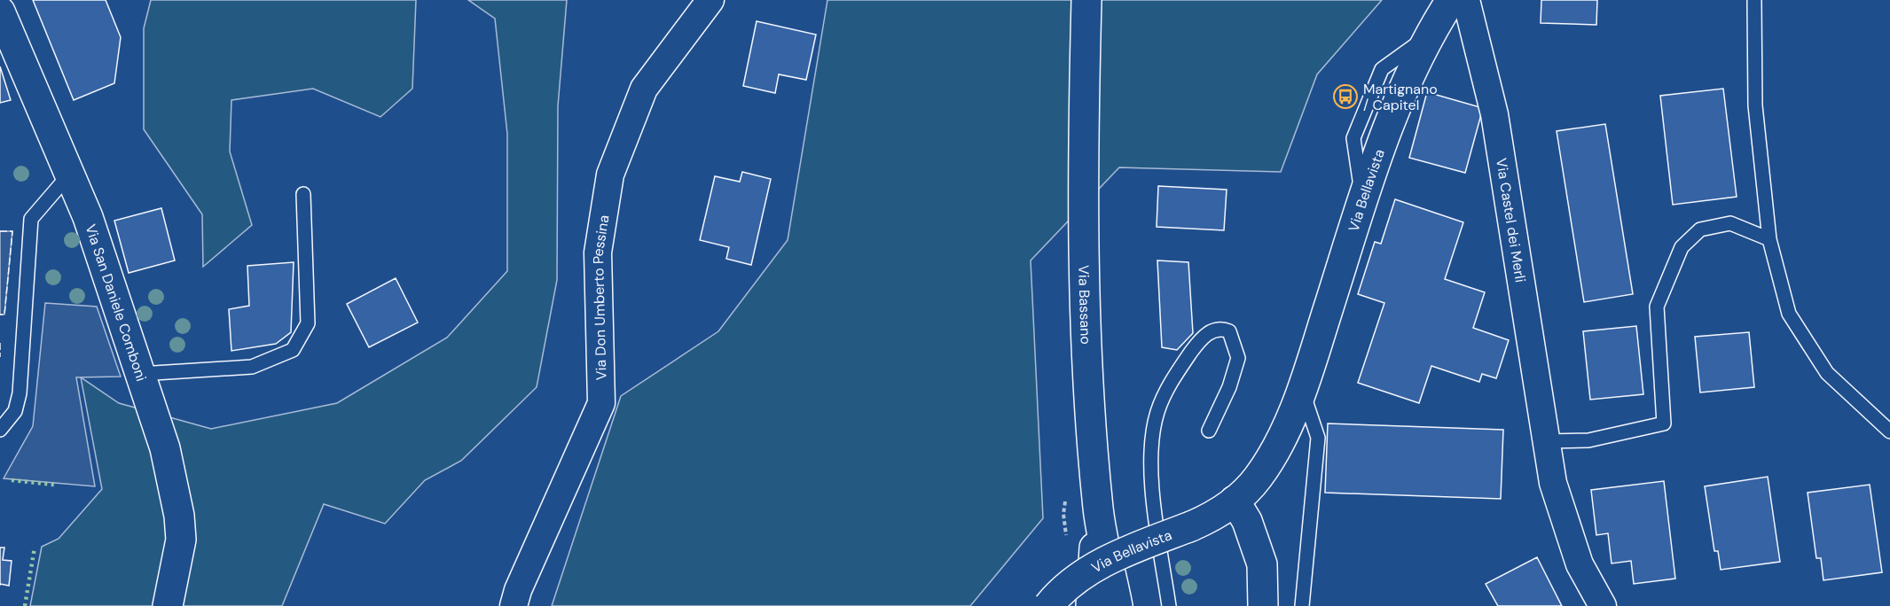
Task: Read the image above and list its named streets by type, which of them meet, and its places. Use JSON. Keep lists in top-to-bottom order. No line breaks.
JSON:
{"streets":{"street":["Via Bellavista","Via Castel dei Merli","Via Don Umberto Pessina","Via San Daniele Comboni","Via Bassano"]},"places":{"bus stop":["Martignano / Capitel"]}}
